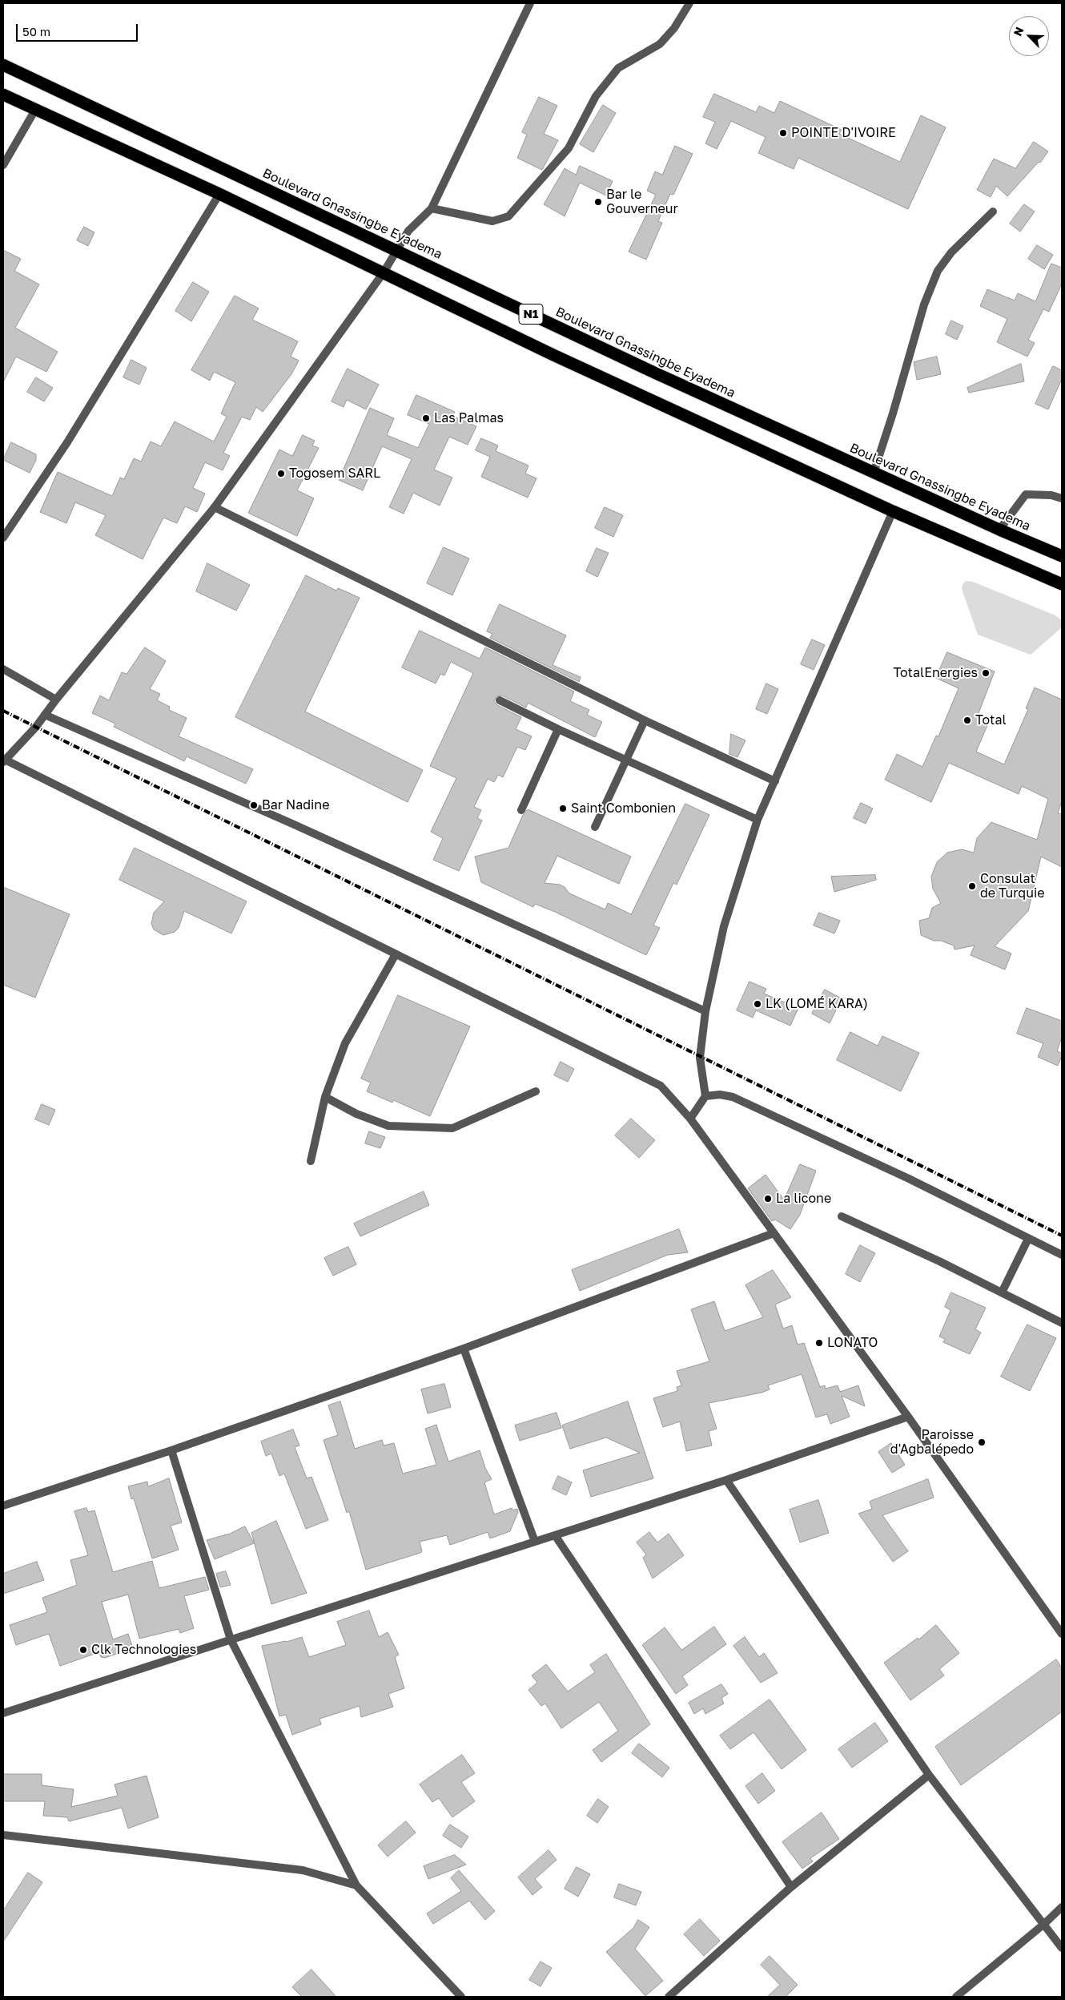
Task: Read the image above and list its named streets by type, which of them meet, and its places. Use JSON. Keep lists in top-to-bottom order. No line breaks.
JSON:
{"streets":{"highway":["Boulevard Gnassingbe Eyadema","N1"]},"places":["POINTE D'IVOIRE","Bar le Gouverneur","Las Palmas","Togosem SARL","TotalEnergies","Total","Bar Nadine","Saint Combonien","Consulat de Turquie","LK (LOMÉ KARA)","La licone","LONATO","Paroisse d'Agbalépedo","Clk Technologies"],"scale_bar":"50 m","north":"top left"}
